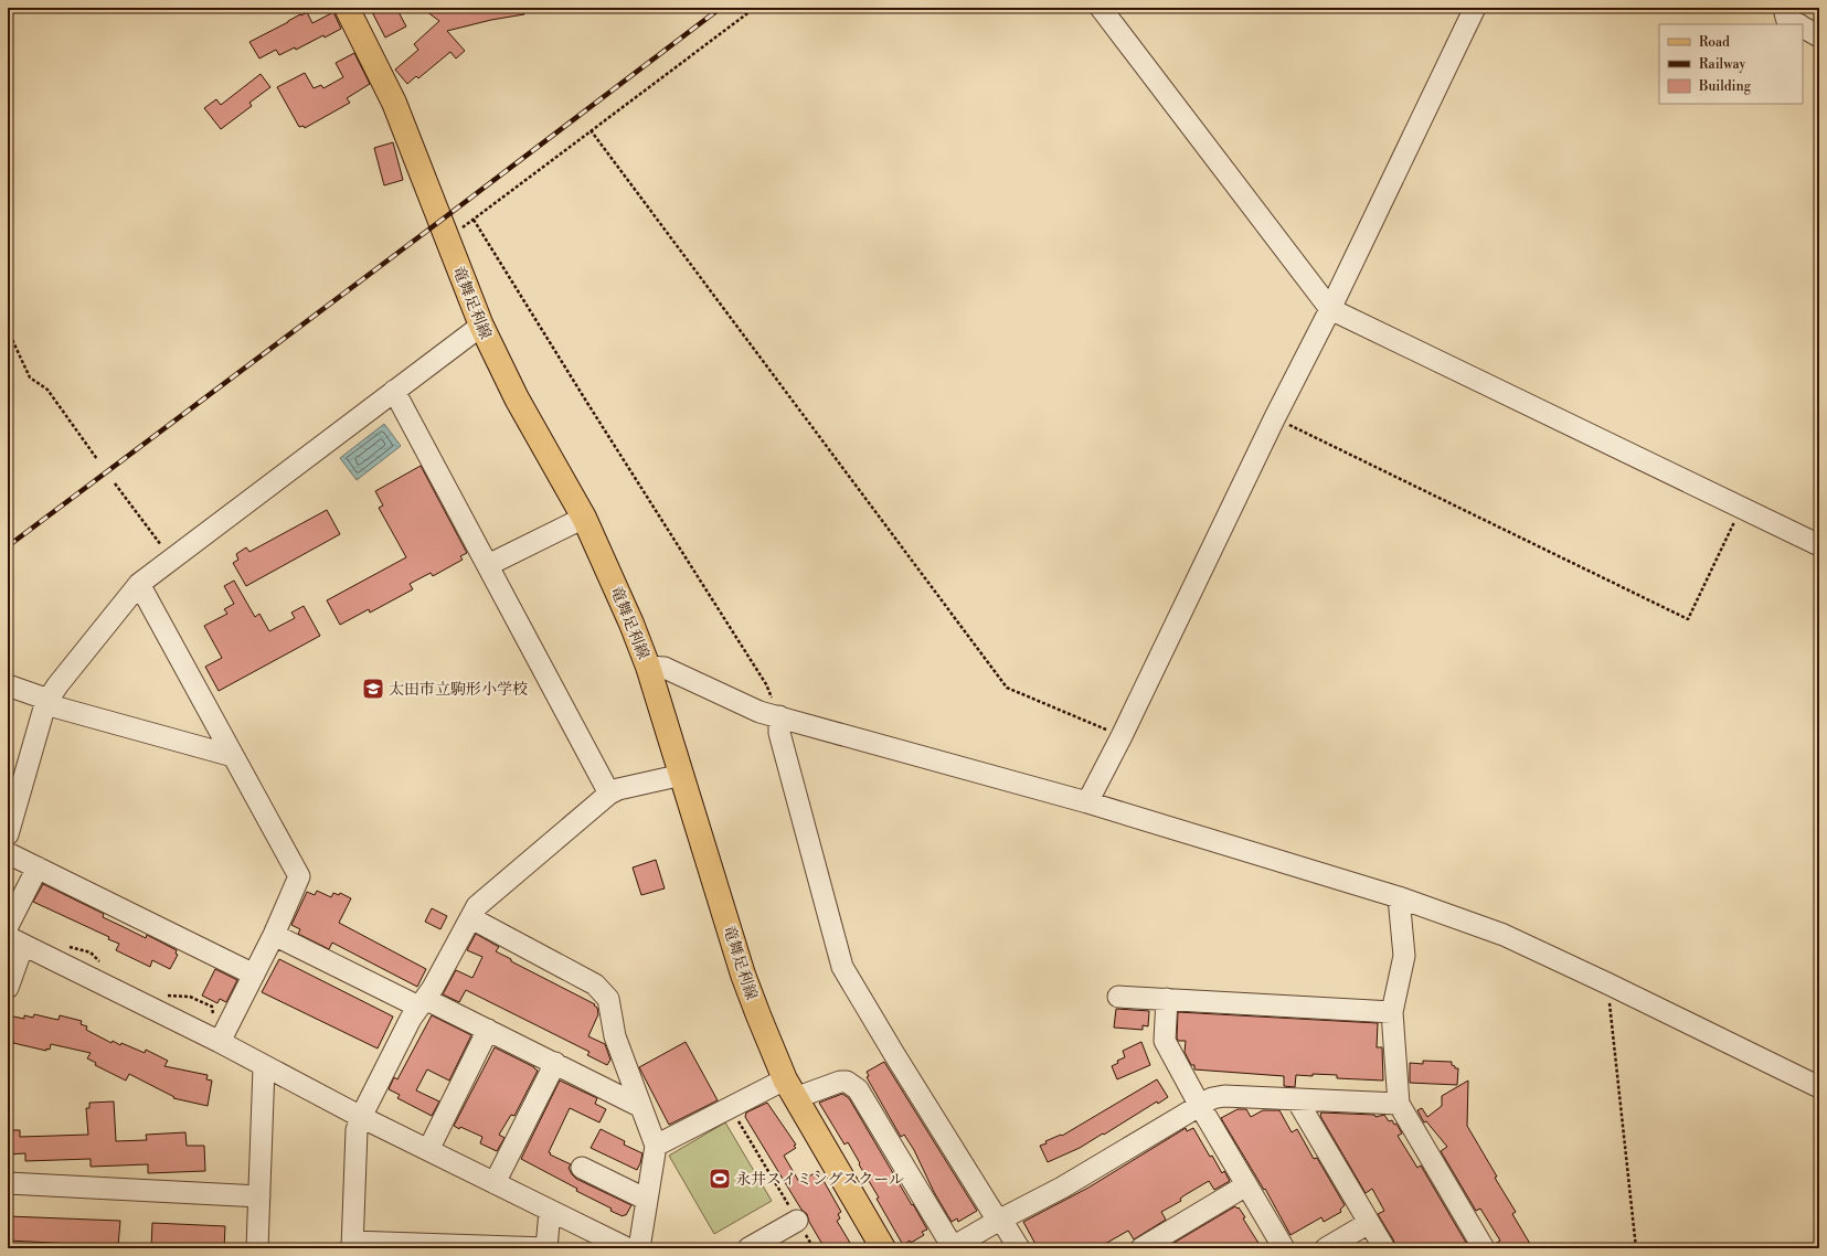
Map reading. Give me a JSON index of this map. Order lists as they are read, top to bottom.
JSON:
{
  "streets": {
    "main road": ["竜舞足利線"]
  },
  "places": {
    "school or university": ["太田市立駒形小学校"],
    "sports": ["永井スイミングスクール"]
  },
  "legend": ["Road", "Railway", "Building"]
}
